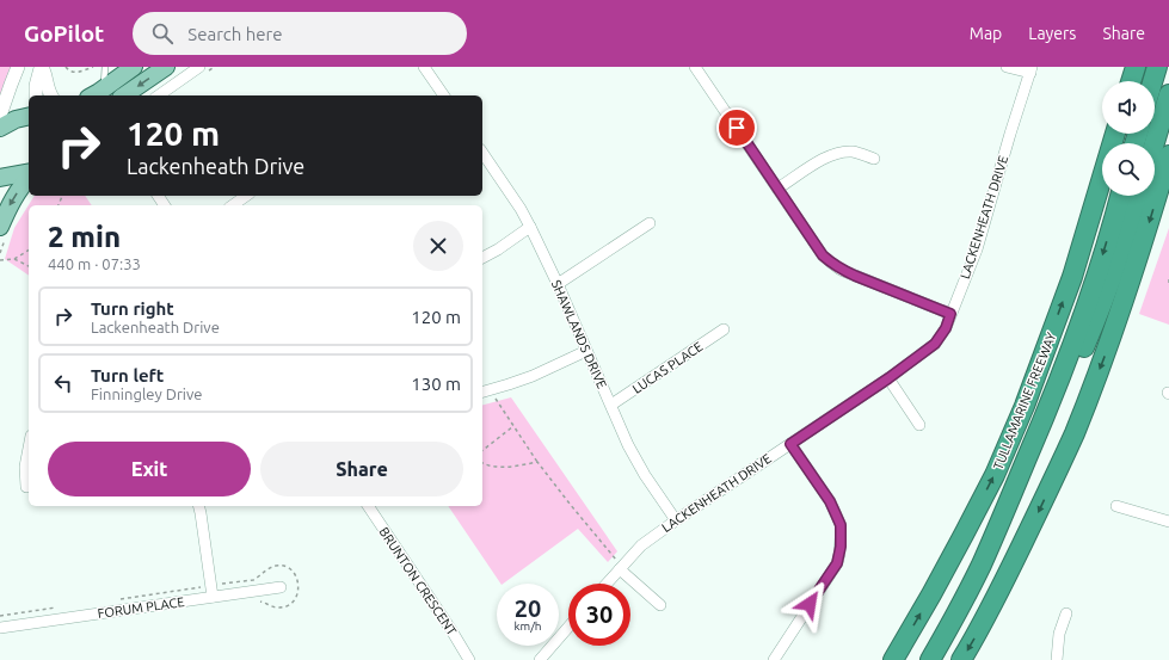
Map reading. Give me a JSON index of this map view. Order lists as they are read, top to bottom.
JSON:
{
  "streets": {
    "highway": ["TULLAMARINE FREEWAY"],
    "street": [
      "LACKENHEATH DRIVE",
      "SHAWLANDS DRIVE",
      "LUCAS PLACE",
      "BRUNTON CRESCENT",
      "FORUM PLACE"
    ]
  },
  "crossings": [
    ["LACKENHEATH DRIVE", "SHAWLANDS DRIVE"],
    ["SHAWLANDS DRIVE", "LUCAS PLACE"]
  ],
  "page": {
    "header": "GoPilot",
    "search": "Search here",
    "nav": ["Map", "Layers", "Share"],
    "turn": ["120 m", "Lackenheath Drive"],
    "heading": ["2 min", "440 m · 07:33"],
    "list": [
      {
        "name": "Turn right",
        "note": "Lackenheath Drive",
        "value": "120 m"
      },
      {
        "name": "Turn left",
        "note": "Finningley Drive",
        "value": "130 m"
      }
    ],
    "buttons": ["Exit", "Share"],
    "speed": "20 km/h",
    "limit": "30"
  }
}
